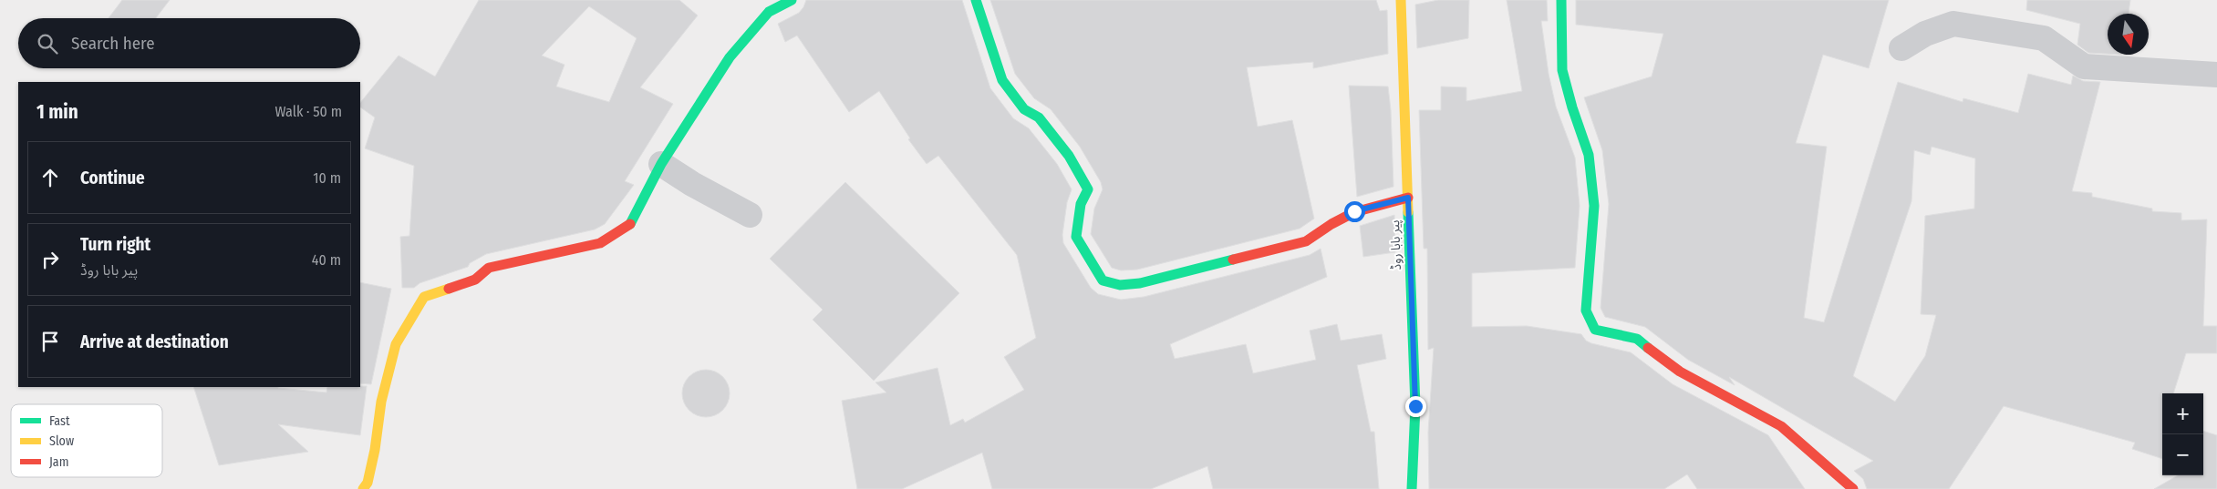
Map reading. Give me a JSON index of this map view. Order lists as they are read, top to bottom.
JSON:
{
  "streets": {
    "street": ["پیر بابا روڈ"]
  },
  "legend": ["Fast", "Slow", "Jam"],
  "north": "bottom",
  "page": {
    "search": "Search here",
    "heading": ["1 min", "Walk · 50 m"],
    "list": [
      ["Continue", "10 m"],
      ["Turn right", "پیر بابا روڈ", "40 m"],
      "Arrive at destination"
    ],
    "map_buttons": ["+", "−"]
  }
}
